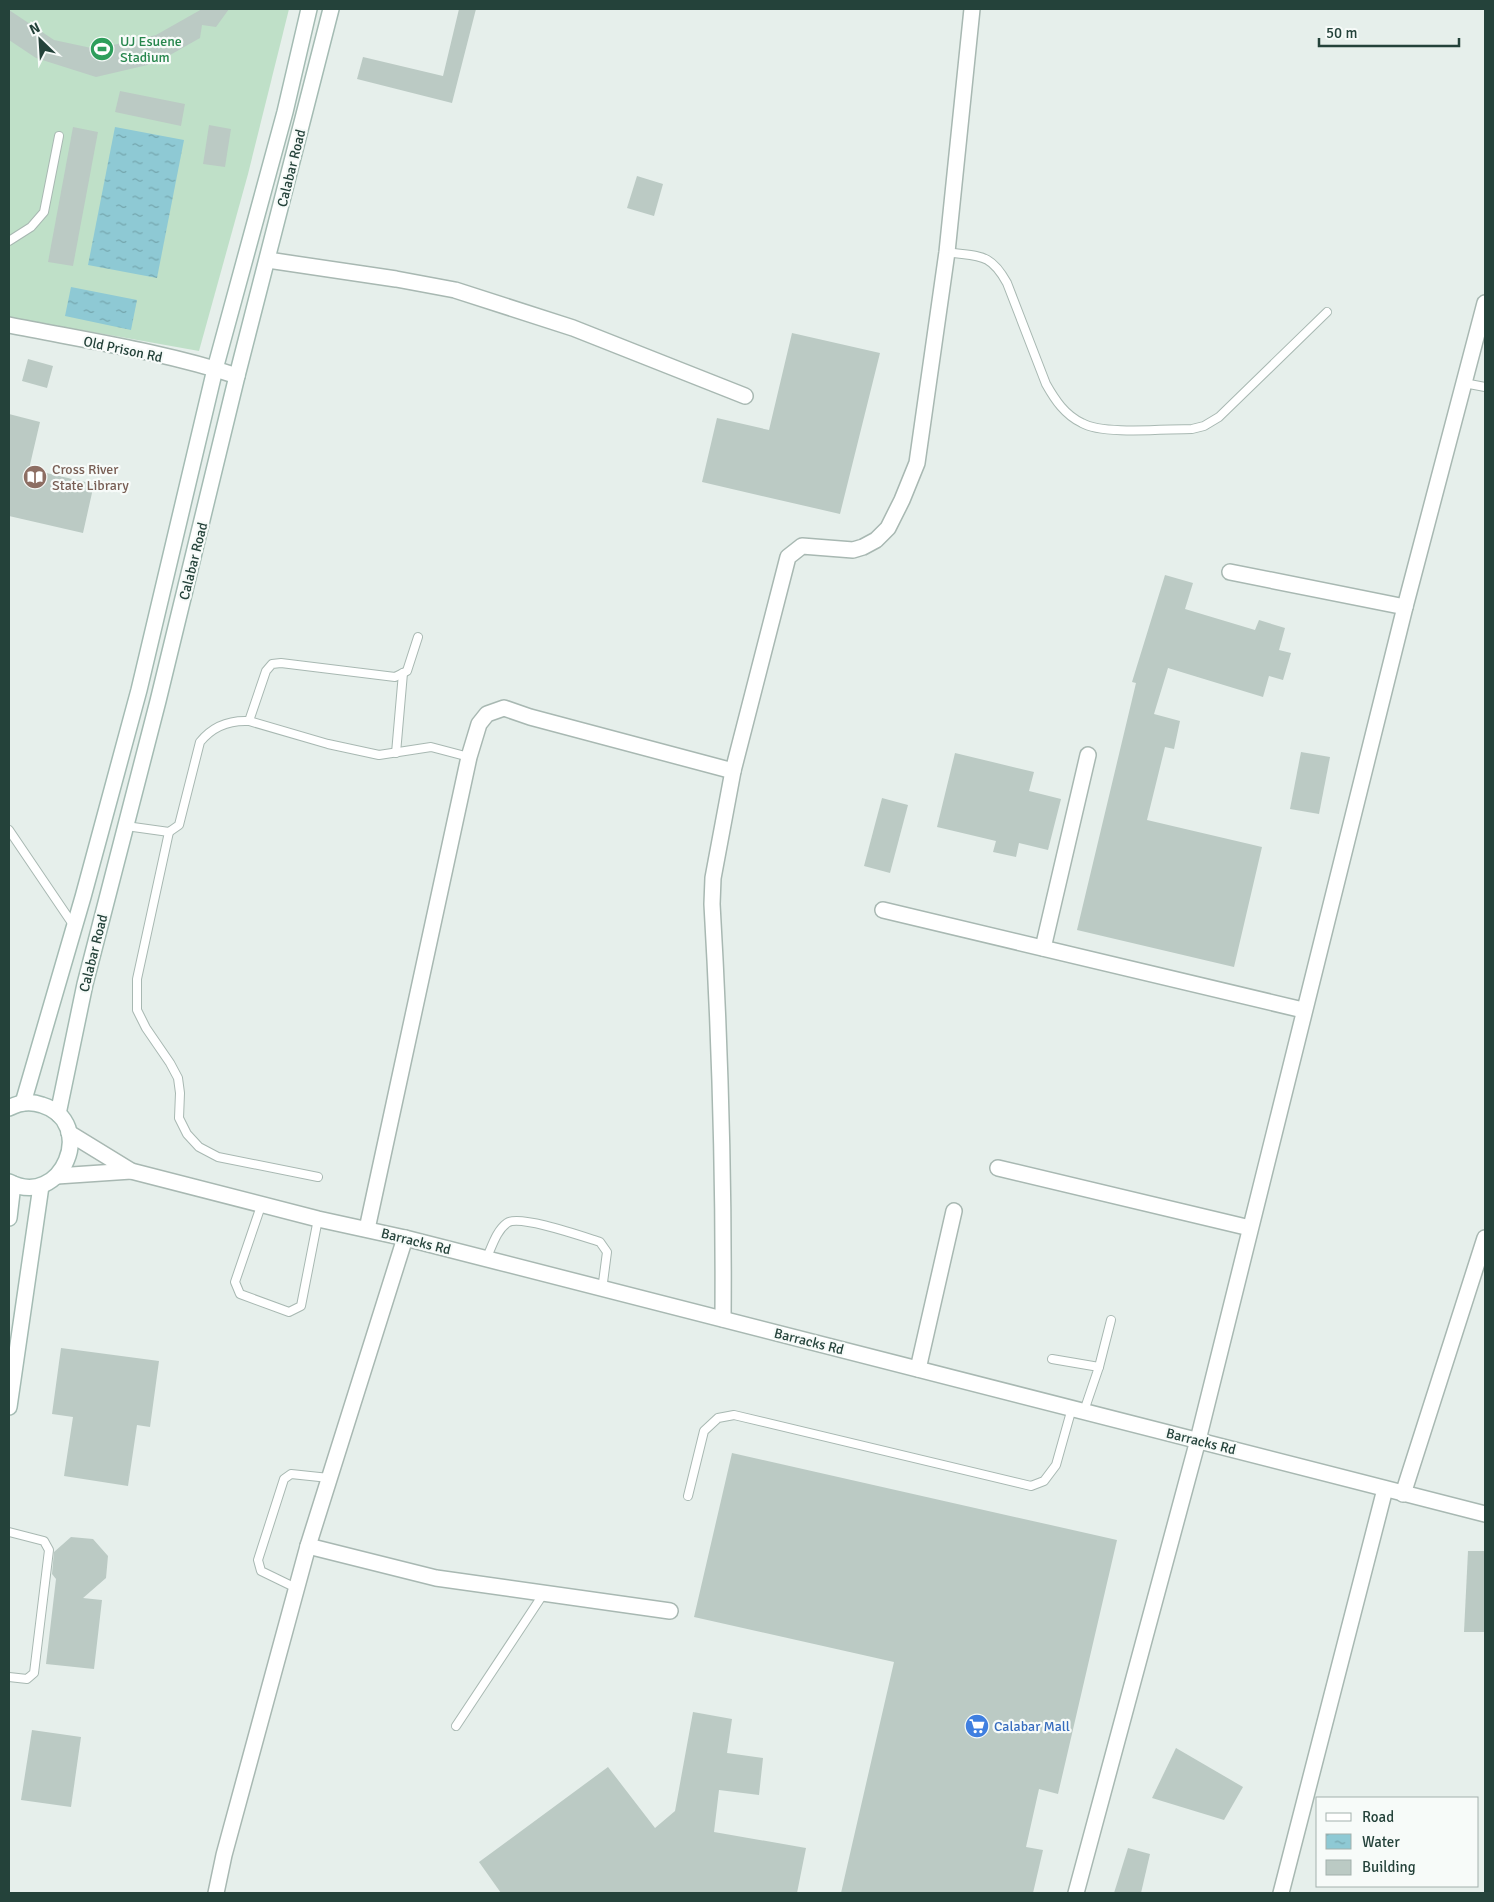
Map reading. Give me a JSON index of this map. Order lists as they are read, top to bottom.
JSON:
{
  "streets": {
    "street": ["Calabar Road", "Old Prison Rd", "Barracks Rd"]
  },
  "crossings": [
    ["Calabar Road", "Old Prison Rd"]
  ],
  "places": {
    "sports": ["UJ Esuene Stadium"],
    "library": ["Cross River State Library"],
    "supermarket": ["Calabar Mall"]
  },
  "legend": ["Road", "Water", "Building"],
  "scale_bar": "50 m",
  "north": "top left"
}
